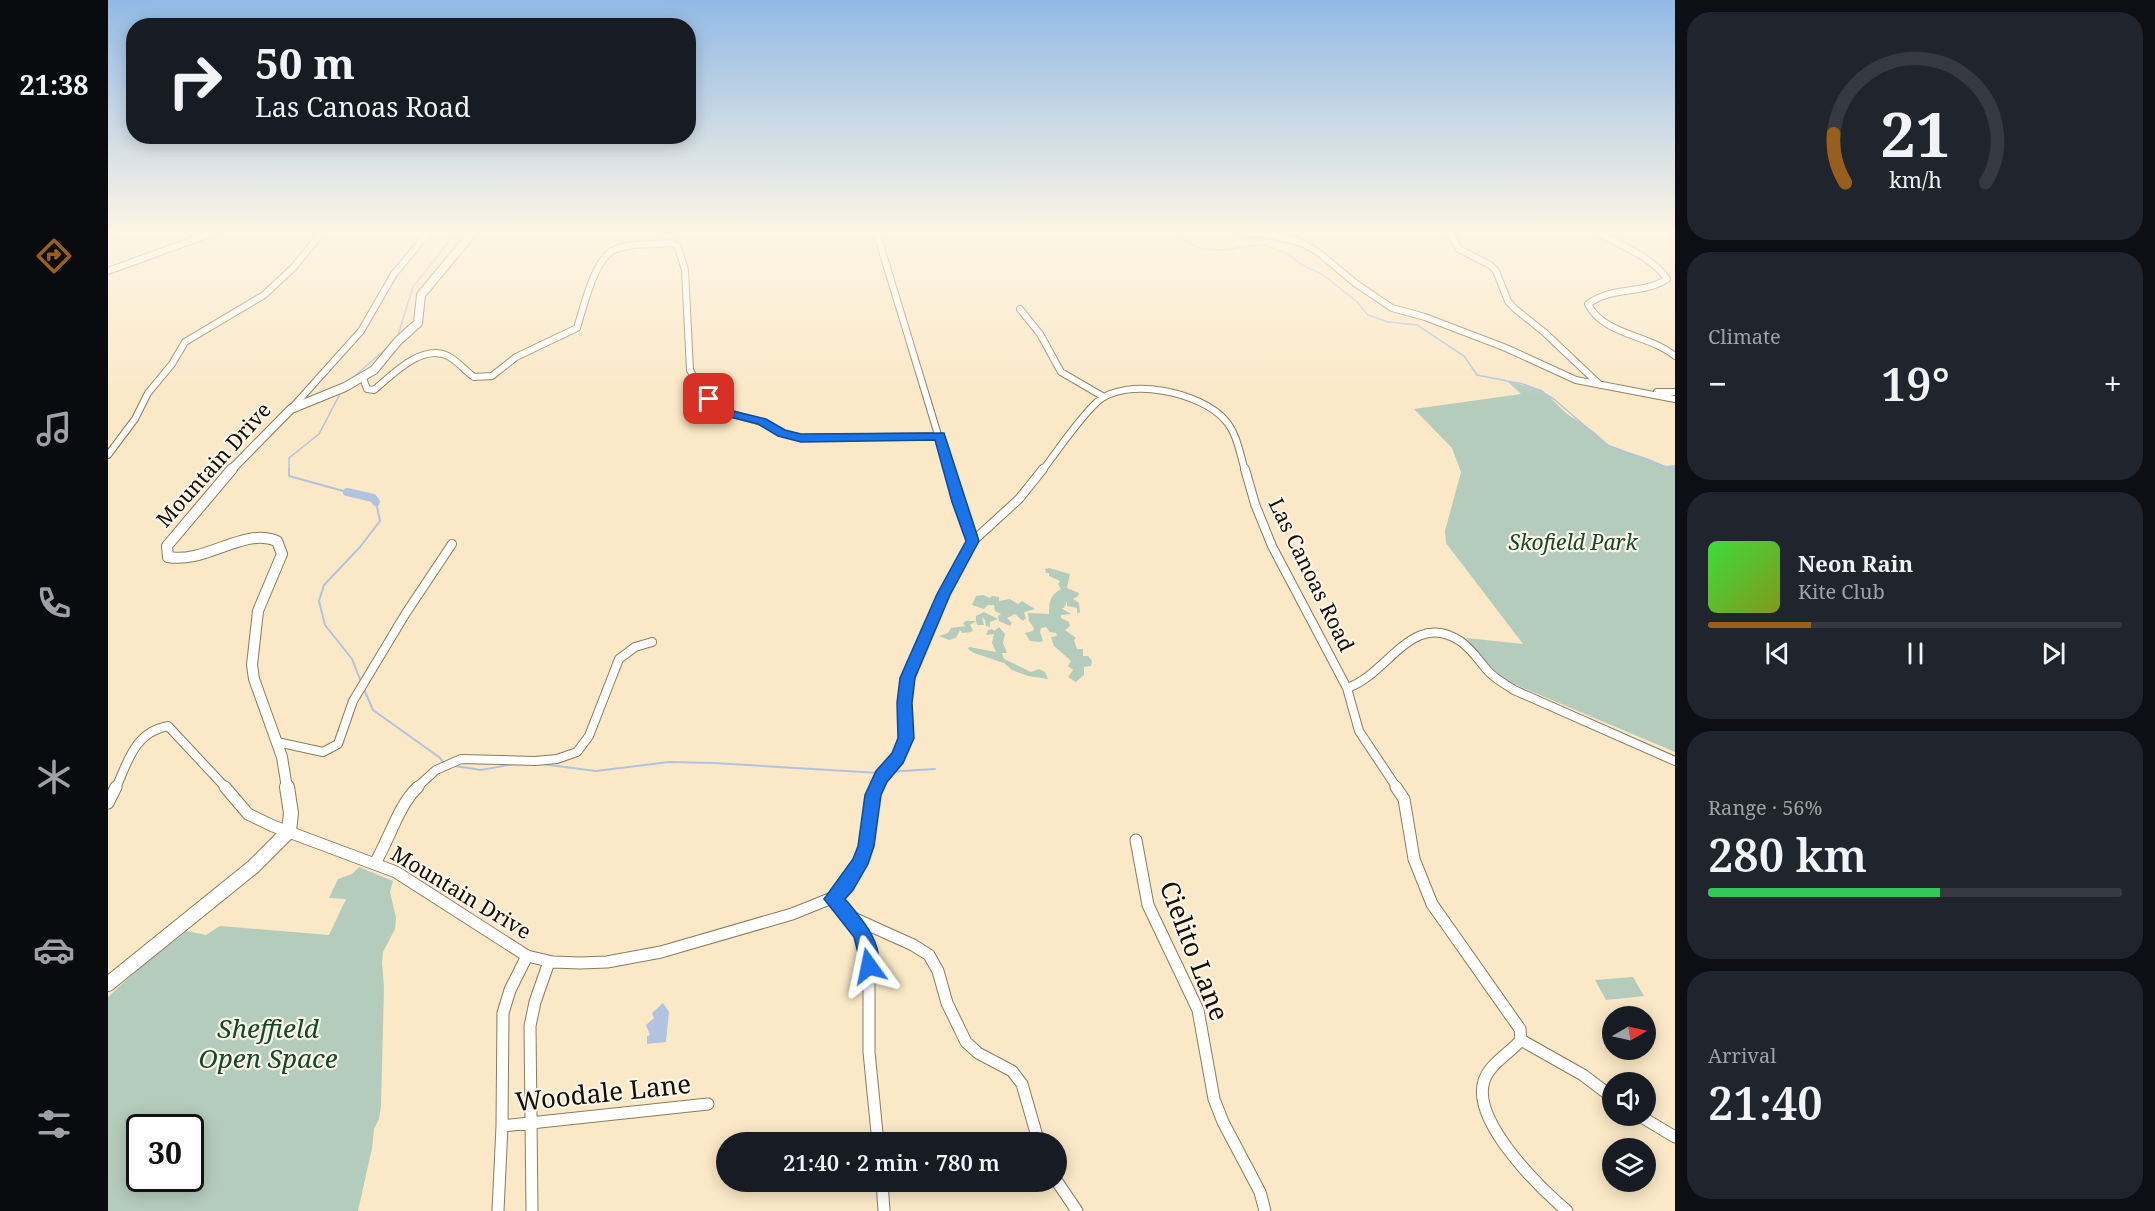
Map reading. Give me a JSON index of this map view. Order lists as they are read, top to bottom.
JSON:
{
  "streets": {
    "main road": ["Mountain Drive"],
    "street": ["Las Canoas Road", "Cielito Lane", "Woodale Lane"]
  },
  "parks": ["Skofield Park", "Sheffield Open Space"],
  "north": "right",
  "page": {
    "tabs": "21:38",
    "turn": ["50 m", "Las Canoas Road"],
    "tile": [
      "Climate",
      ["Range · 56%", "280 km"],
      ["Arrival", "21:40"]
    ],
    "heat": ["−", "19°", "+"],
    "song": ["Neon Rain", "Kite Club"],
    "limit": "30",
    "trip": "21:40 · 2 min · 780 m",
    "gauge": ["21", "km/h"]
  }
}
